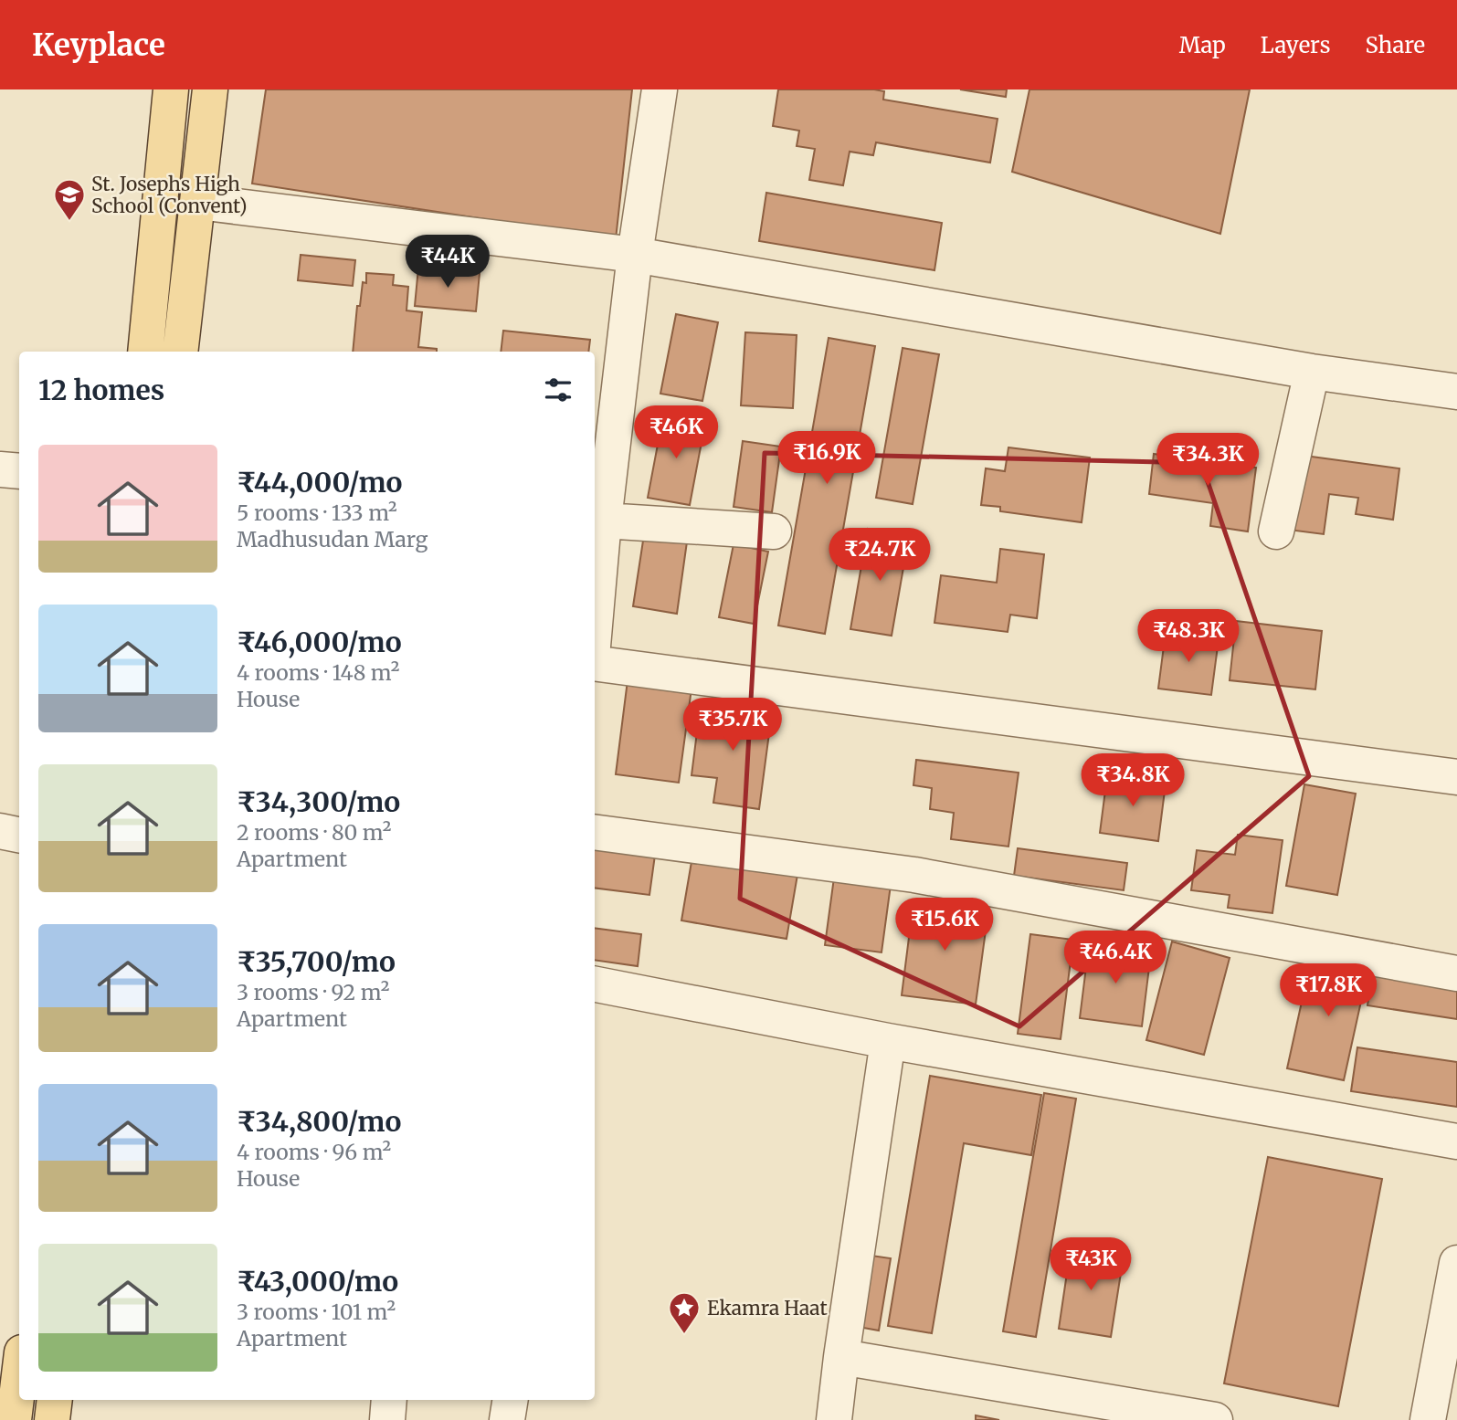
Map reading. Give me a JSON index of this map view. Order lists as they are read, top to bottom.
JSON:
{
  "places": {
    "school or university": ["St. Josephs High School (Convent)"],
    "place": ["Ekamra Haat"]
  },
  "page": {
    "header": "Keyplace",
    "nav": ["Map", "Layers", "Share"],
    "price": [
      "₹44K",
      "₹46K",
      "₹16.9K",
      "₹34.3K",
      "₹24.7K",
      "₹48.3K",
      "₹35.7K",
      "₹34.8K",
      "₹15.6K",
      "₹46.4K",
      "₹17.8K",
      "₹43K"
    ],
    "heading": "12 homes",
    "list": [
      {
        "name": "₹44,000/mo",
        "note": "5 rooms · 133 m² · Madhusudan Marg"
      },
      {
        "name": "₹46,000/mo",
        "note": "4 rooms · 148 m² · House"
      },
      {
        "name": "₹34,300/mo",
        "note": "2 rooms · 80 m² · Apartment"
      },
      {
        "name": "₹35,700/mo",
        "note": "3 rooms · 92 m² · Apartment"
      },
      {
        "name": "₹34,800/mo",
        "note": "4 rooms · 96 m² · House"
      },
      {
        "name": "₹43,000/mo",
        "note": "3 rooms · 101 m² · Apartment"
      }
    ]
  }
}
